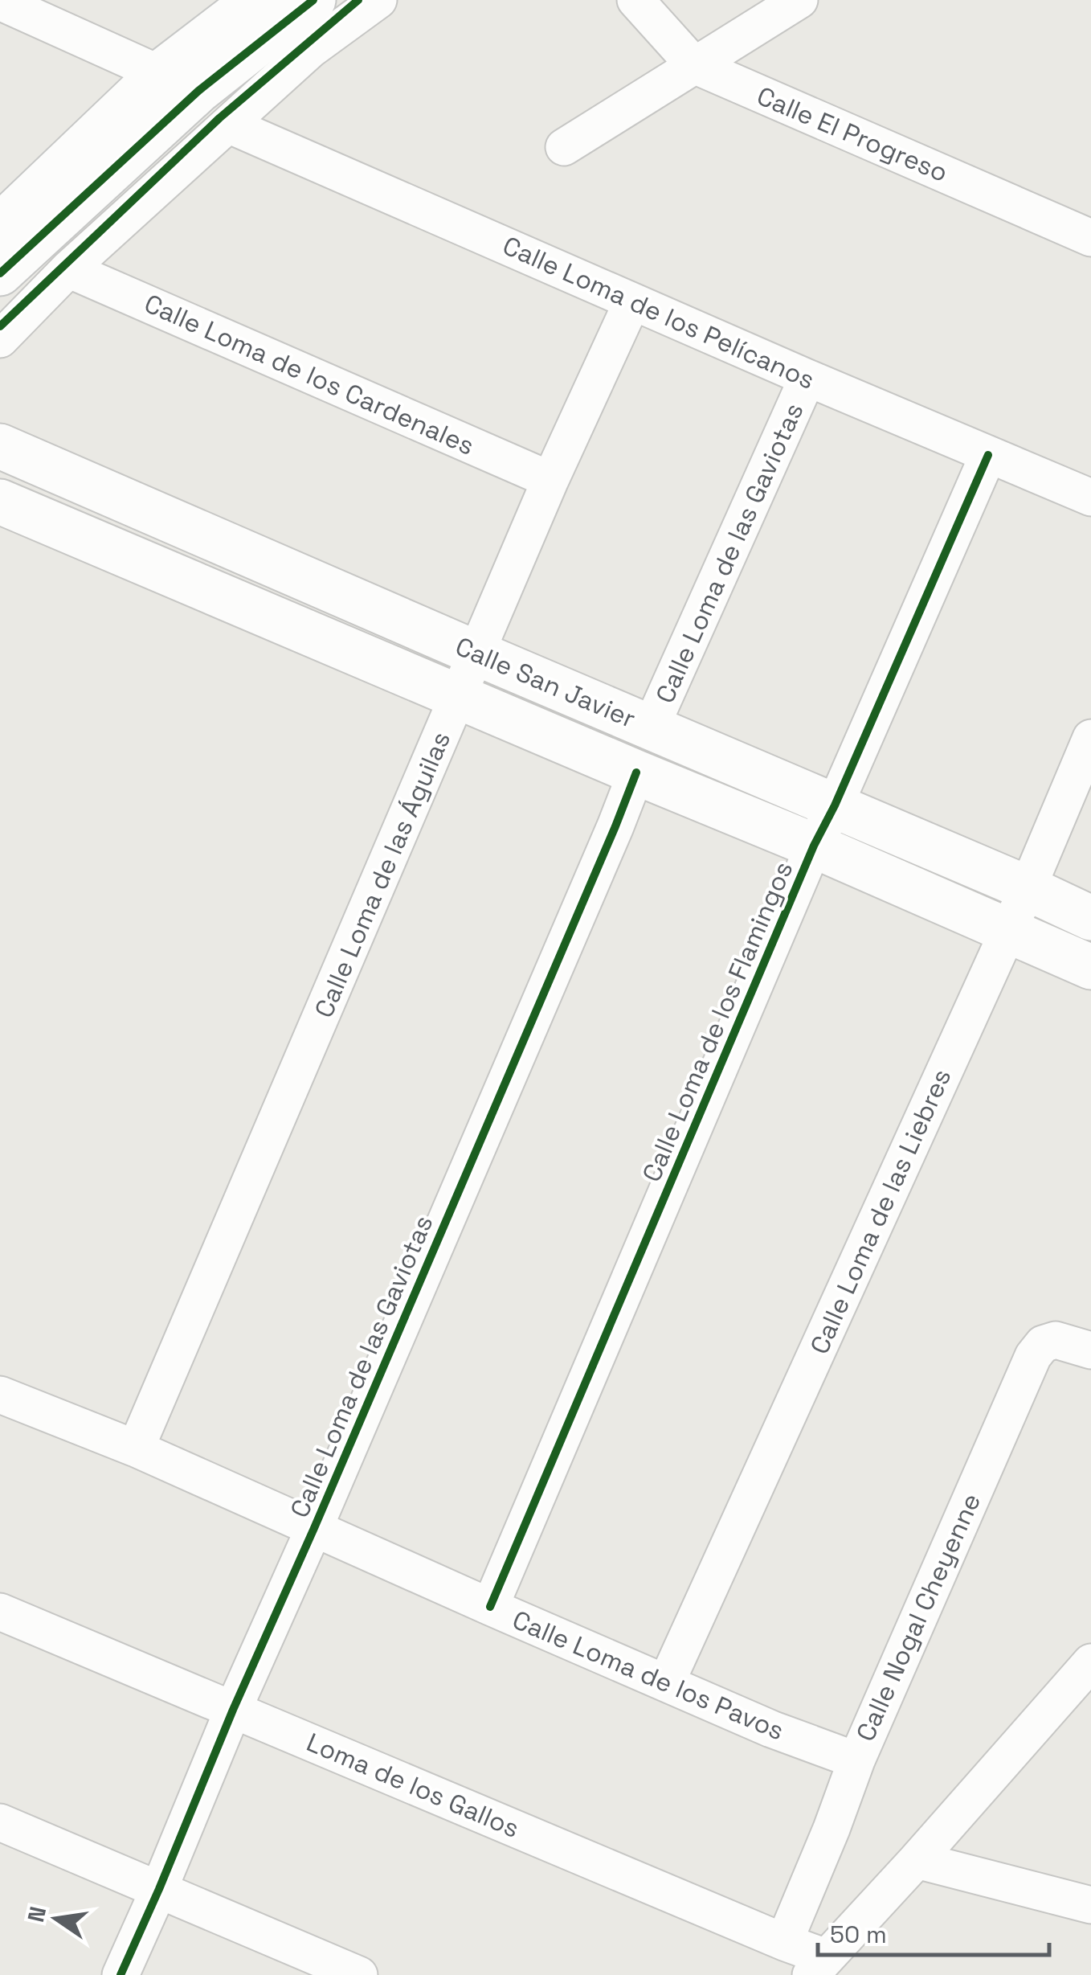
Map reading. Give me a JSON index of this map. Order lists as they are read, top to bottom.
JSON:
{
  "streets": {
    "street": [
      "Calle El Progreso",
      "Calle Loma de los Pelícanos",
      "Calle Loma de los Cardenales",
      "Calle Loma de las Gaviotas",
      "Calle San Javier",
      "Calle Loma de las Águilas",
      "Calle Loma de los Flamingos",
      "Calle Loma de las Liebres",
      "Calle Nogal Cheyenne",
      "Calle Loma de los Pavos",
      "Loma de los Gallos"
    ]
  },
  "crossings": [
    ["Calle Loma de los Pelícanos", "Calle Loma de las Gaviotas"],
    ["Calle Loma de los Pelícanos", "Calle Loma de las Águilas"],
    ["Calle Loma de los Pelícanos", "Calle Loma de los Flamingos"],
    ["Calle Loma de los Cardenales", "Calle Loma de las Águilas"],
    ["Calle Loma de las Gaviotas", "Calle San Javier"],
    ["Calle Loma de las Gaviotas", "Calle Loma de los Pavos"],
    ["Calle Loma de las Gaviotas", "Loma de los Gallos"],
    ["Calle San Javier", "Calle Loma de las Águilas"],
    ["Calle San Javier", "Calle Loma de los Flamingos"],
    ["Calle San Javier", "Calle Loma de las Liebres"],
    ["Calle Loma de las Águilas", "Calle Loma de los Pavos"],
    ["Calle Loma de los Flamingos", "Calle Loma de los Pavos"],
    ["Calle Loma de las Liebres", "Calle Loma de los Pavos"],
    ["Calle Nogal Cheyenne", "Calle Loma de los Pavos"],
    ["Calle Nogal Cheyenne", "Loma de los Gallos"]
  ],
  "scale_bar": "50 m",
  "north": "left"
}
